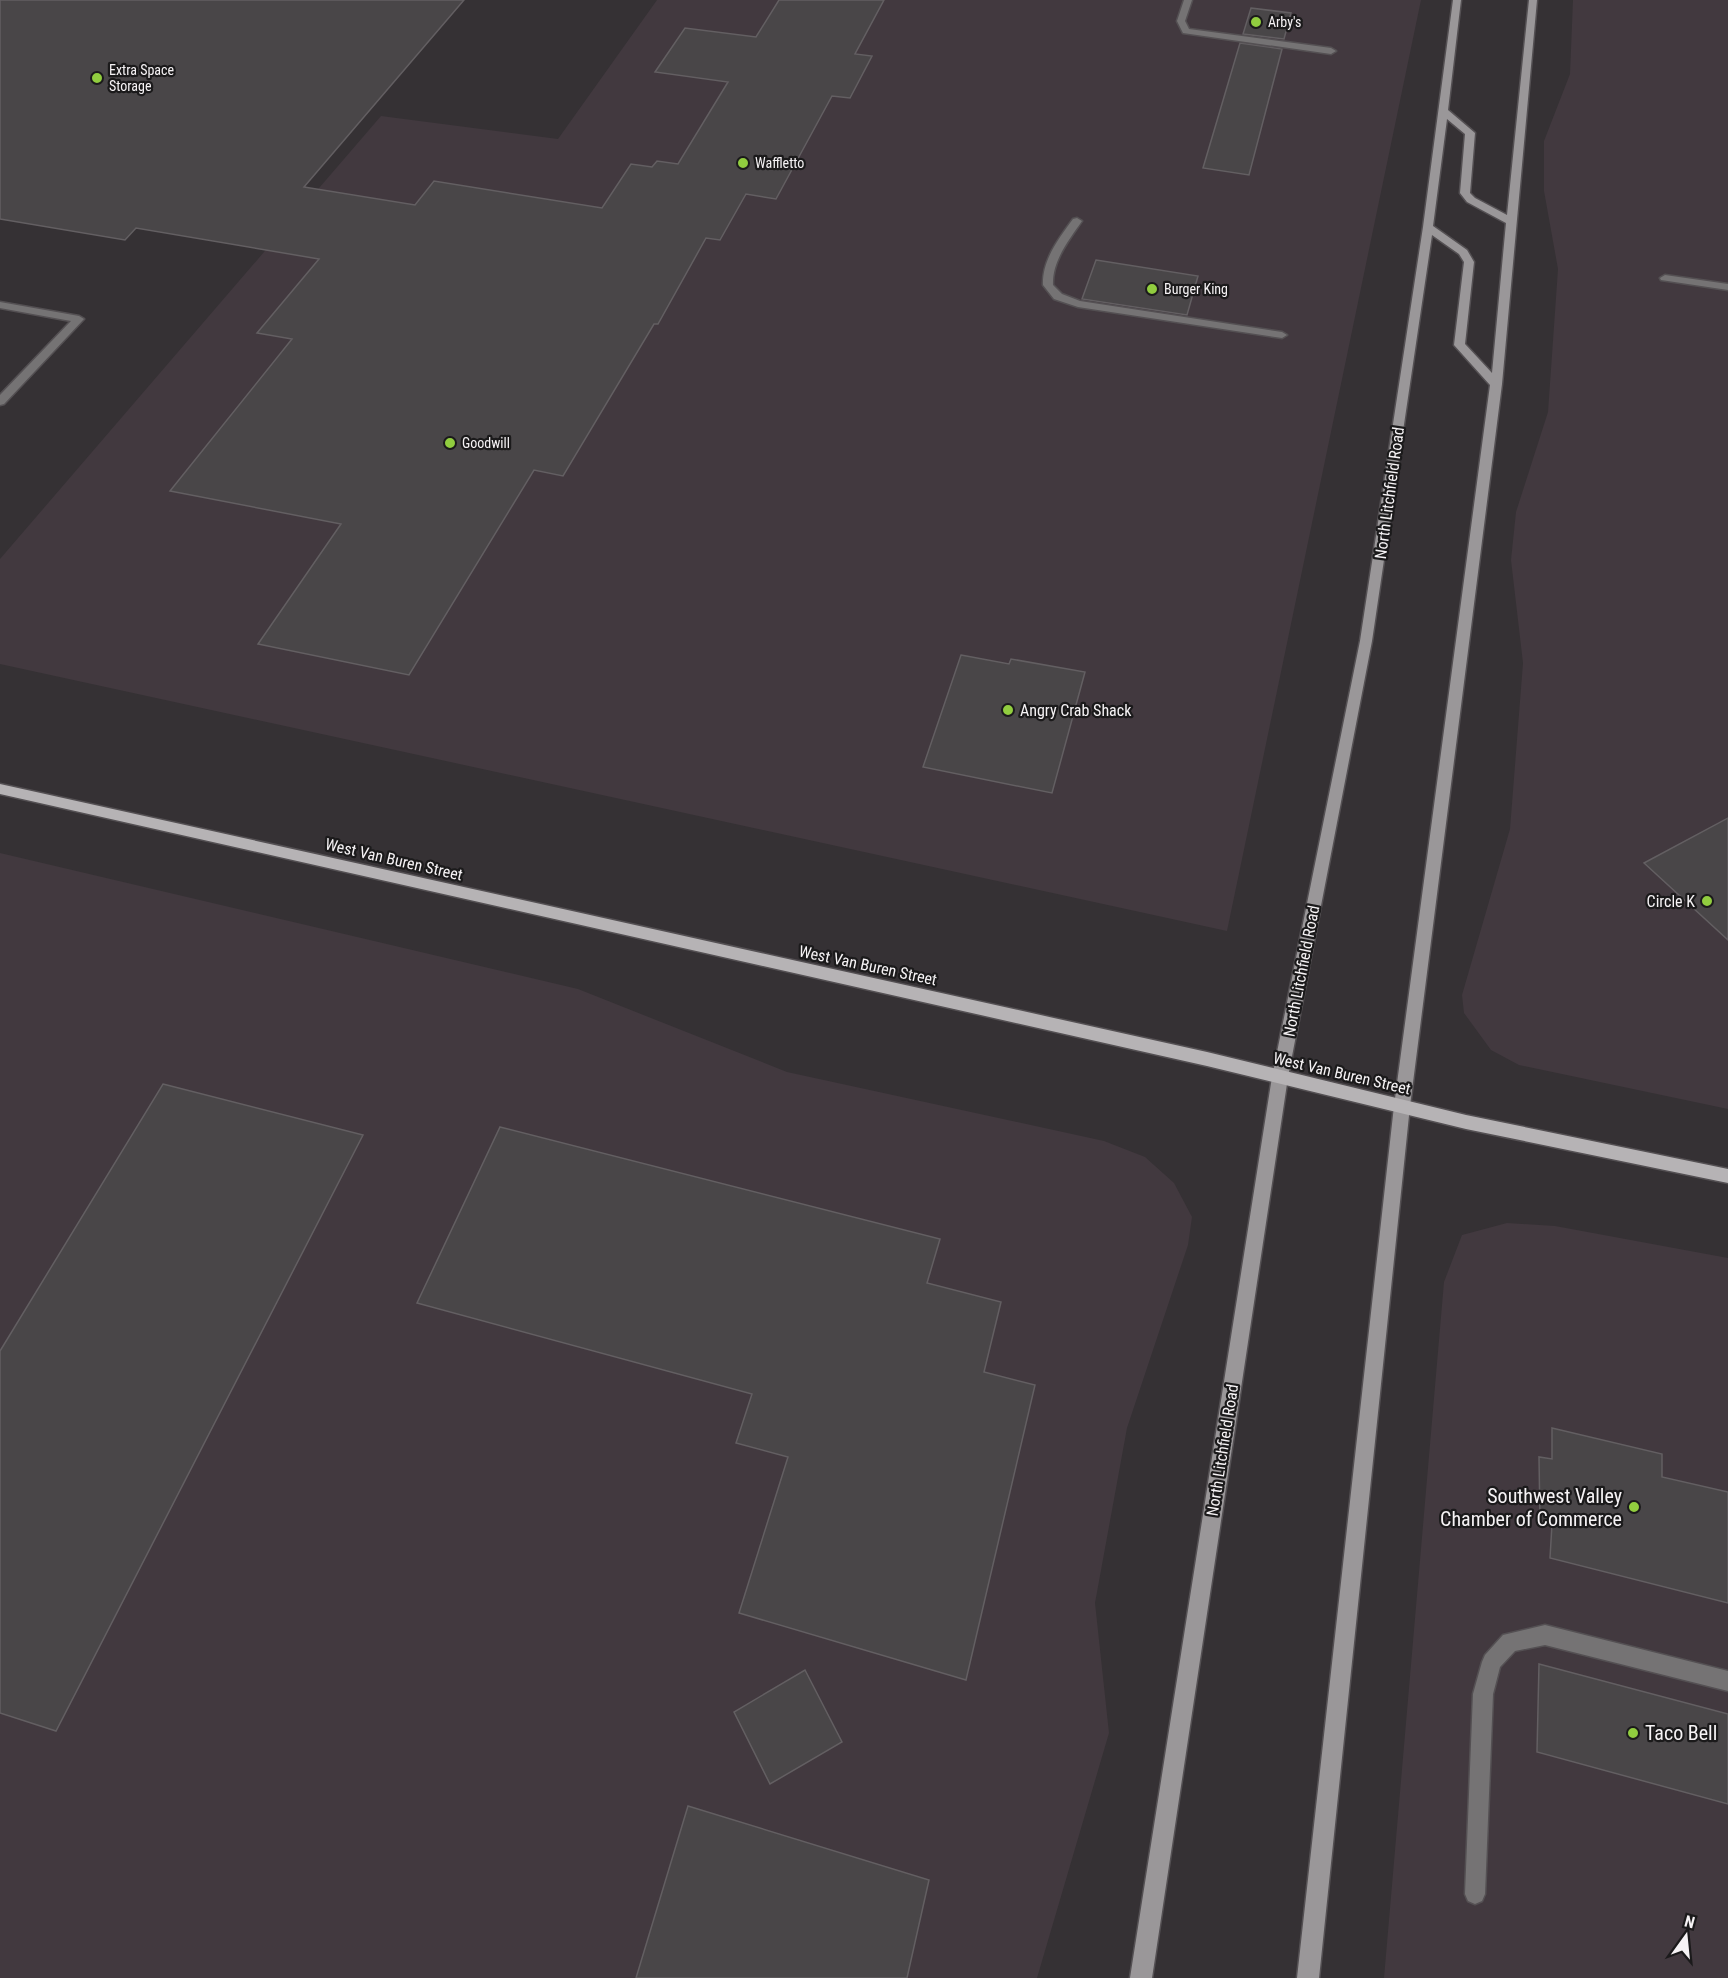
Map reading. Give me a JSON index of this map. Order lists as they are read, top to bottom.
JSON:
{
  "streets": {
    "main road": ["North Litchfield Road", "West Van Buren Street"]
  },
  "crossings": [
    ["North Litchfield Road", "West Van Buren Street"]
  ],
  "places": [
    "Arby's",
    "Extra Space Storage",
    "Waffletto",
    "Burger King",
    "Goodwill",
    "Angry Crab Shack",
    "Circle K",
    "Southwest Valley Chamber of Commerce",
    "Taco Bell"
  ],
  "north": "top"
}
